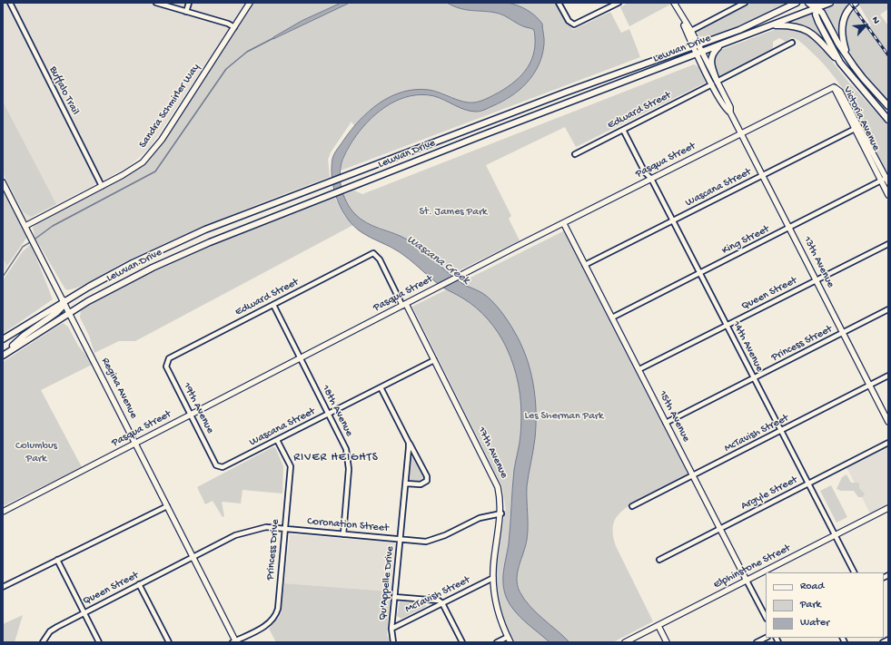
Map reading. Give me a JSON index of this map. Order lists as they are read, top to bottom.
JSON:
{
  "streets": {
    "main road": ["Lewvan Drive"],
    "street": [
      "Buffalo Trail",
      "Sandra Schmirler Way",
      "Edward Street",
      "Victoria Avenue",
      "Pasqua Street",
      "Wascana Street",
      "King Street",
      "13th Avenue",
      "Queen Street",
      "Princess Street",
      "14th Avenue",
      "Regina Avenue",
      "19th Avenue",
      "18th Avenue",
      "15th Avenue",
      "McTavish Street",
      "17th Avenue",
      "Argyle Street",
      "Coronation Street",
      "Princess Drive",
      "Elphinstone Street",
      "Qu'Appelle Drive"
    ]
  },
  "crossings": [
    ["Lewvan Drive", "13th Avenue"],
    ["Lewvan Drive", "Regina Avenue"],
    ["Buffalo Trail", "Sandra Schmirler Way"],
    ["Sandra Schmirler Way", "Regina Avenue"],
    ["Edward Street", "13th Avenue"],
    ["Edward Street", "14th Avenue"],
    ["Edward Street", "19th Avenue"],
    ["Edward Street", "18th Avenue"],
    ["Edward Street", "17th Avenue"],
    ["Victoria Avenue", "Pasqua Street"],
    ["Victoria Avenue", "Wascana Street"],
    ["Victoria Avenue", "King Street"],
    ["Pasqua Street", "13th Avenue"],
    ["Pasqua Street", "14th Avenue"],
    ["Pasqua Street", "Regina Avenue"],
    ["Pasqua Street", "19th Avenue"],
    ["Pasqua Street", "18th Avenue"],
    ["Pasqua Street", "15th Avenue"],
    ["Pasqua Street", "17th Avenue"],
    ["Wascana Street", "13th Avenue"],
    ["Wascana Street", "14th Avenue"],
    ["Wascana Street", "19th Avenue"],
    ["Wascana Street", "18th Avenue"],
    ["Wascana Street", "15th Avenue"],
    ["Wascana Street", "17th Avenue"],
    ["Wascana Street", "Princess Drive"],
    ["King Street", "13th Avenue"],
    ["King Street", "14th Avenue"],
    ["King Street", "15th Avenue"],
    ["13th Avenue", "Queen Street"],
    ["13th Avenue", "Princess Street"],
    ["13th Avenue", "McTavish Street"],
    ["Queen Street", "14th Avenue"],
    ["Queen Street", "Regina Avenue"],
    ["Queen Street", "15th Avenue"],
    ["Queen Street", "Coronation Street"],
    ["Princess Street", "14th Avenue"],
    ["Princess Street", "15th Avenue"],
    ["14th Avenue", "McTavish Street"],
    ["14th Avenue", "Argyle Street"],
    ["14th Avenue", "Elphinstone Street"],
    ["Regina Avenue", "Coronation Street"],
    ["Regina Avenue", "Princess Drive"],
    ["18th Avenue", "Coronation Street"],
    ["15th Avenue", "McTavish Street"],
    ["15th Avenue", "Argyle Street"],
    ["15th Avenue", "Elphinstone Street"],
    ["McTavish Street", "17th Avenue"],
    ["McTavish Street", "Qu'Appelle Drive"],
    ["17th Avenue", "Coronation Street"],
    ["Coronation Street", "Princess Drive"],
    ["Coronation Street", "Qu'Appelle Drive"]
  ],
  "districts": ["RIVER HEIGHTS"],
  "water": ["Wascana Creek"],
  "parks": ["St. James Park", "Les Sherman Park", "Columbus Park"],
  "legend": ["Road", "Park", "Water"],
  "north": "top right"
}
